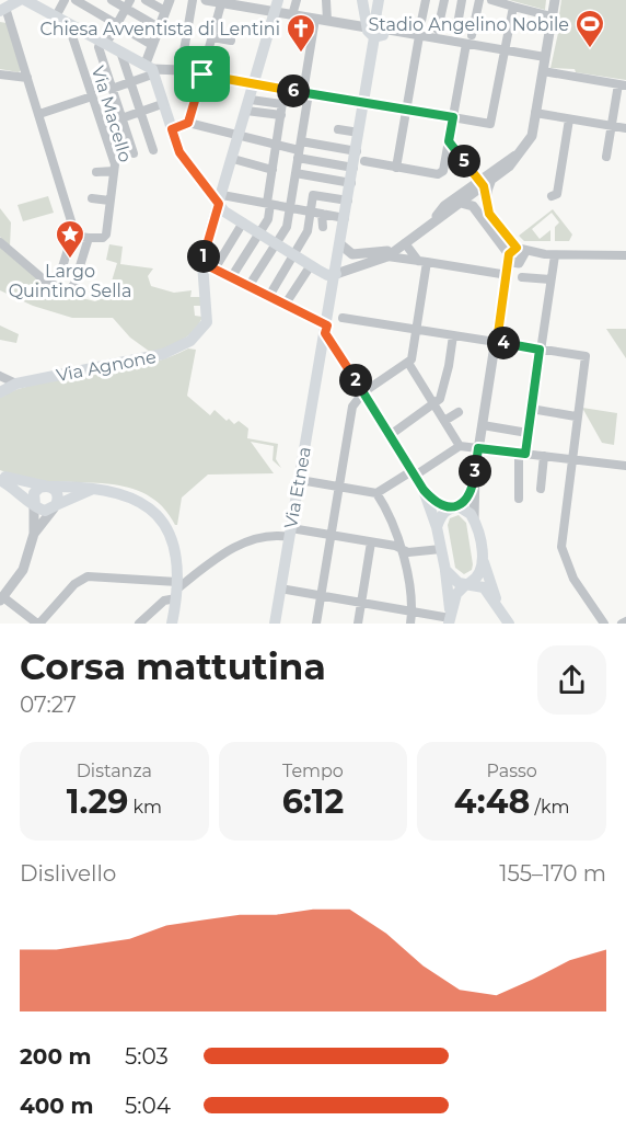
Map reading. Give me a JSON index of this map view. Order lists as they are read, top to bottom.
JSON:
{
  "streets": {
    "main road": ["Via Agnone", "Via Etnea"],
    "street": ["Via Macello"]
  },
  "places": {
    "sports": ["Stadio Angelino Nobile"],
    "church": ["Chiesa Avventista di Lentini"],
    "place": ["Largo Quintino Sella"]
  },
  "page": {
    "pins": [
      "6",
      "5",
      "1",
      "4",
      "2",
      "3"
    ],
    "heading": ["Corsa mattutina", "07:27"],
    "stats": [
      ["Distanza", "1.29 km"],
      ["Tempo", "6:12"],
      ["Passo", "4:48 /km"]
    ],
    "chart": ["Dislivello", "155–170 m"],
    "list": [
      {
        "name": "200 m",
        "note": "5:03"
      },
      {
        "name": "400 m",
        "note": "5:04"
      }
    ]
  }
}
